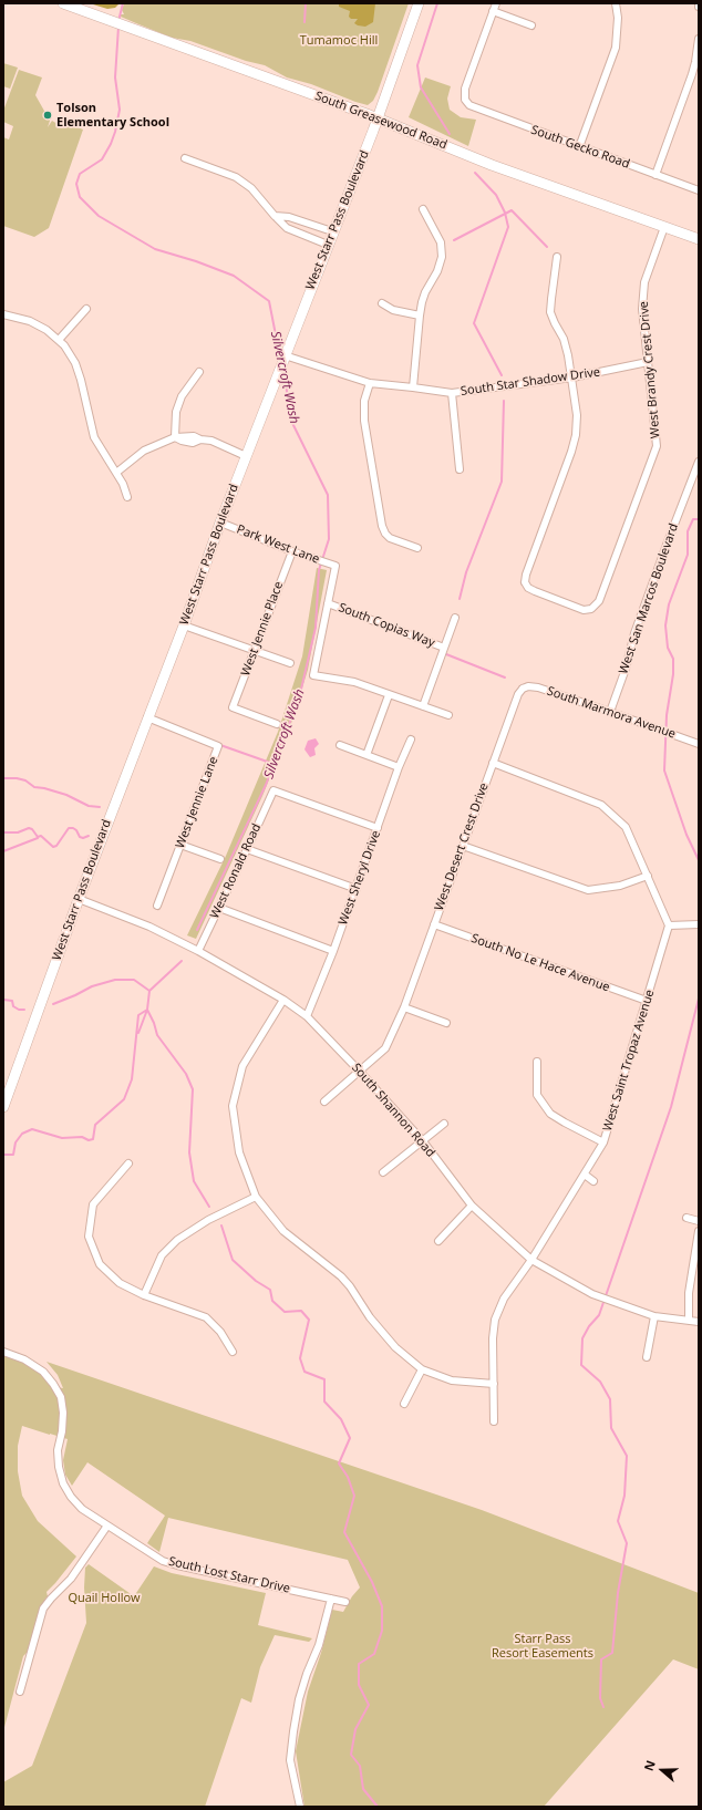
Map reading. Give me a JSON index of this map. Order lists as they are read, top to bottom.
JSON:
{
  "streets": {
    "street": [
      "South Greasewood Road",
      "South Gecko Road",
      "West Starr Pass Boulevard",
      "West Brandy Crest Drive",
      "South Star Shadow Drive",
      "Park West Lane",
      "West San Marcos Boulevard",
      "South Copias Way",
      "West Jennie Place",
      "South Marmora Avenue",
      "West Jennie Lane",
      "West Desert Crest Drive",
      "West Ronald Road",
      "West Sheryl Drive",
      "South No Le Hace Avenue",
      "West Saint Tropaz Avenue",
      "South Shannon Road",
      "South Lost Starr Drive"
    ]
  },
  "crossings": [
    ["South Greasewood Road", "West Starr Pass Boulevard"],
    ["South Greasewood Road", "West Brandy Crest Drive"],
    ["West Starr Pass Boulevard", "South Star Shadow Drive"],
    ["West Starr Pass Boulevard", "Park West Lane"],
    ["West Starr Pass Boulevard", "West Jennie Lane"],
    ["West Starr Pass Boulevard", "South Shannon Road"],
    ["West Brandy Crest Drive", "South Star Shadow Drive"],
    ["Park West Lane", "South Copias Way"],
    ["Park West Lane", "West Jennie Place"],
    ["West San Marcos Boulevard", "South Marmora Avenue"],
    ["South Marmora Avenue", "West Desert Crest Drive"],
    ["West Desert Crest Drive", "South No Le Hace Avenue"],
    ["West Desert Crest Drive", "South Shannon Road"],
    ["West Ronald Road", "West Sheryl Drive"],
    ["West Ronald Road", "South Shannon Road"],
    ["West Sheryl Drive", "South Shannon Road"],
    ["South No Le Hace Avenue", "West Saint Tropaz Avenue"],
    ["West Saint Tropaz Avenue", "South Shannon Road"]
  ],
  "water": ["Silvercroft Wash"],
  "parks": ["Tumamoc Hill", "Quail Hollow", "Starr Pass Resort Easements"],
  "places": ["Tolson Elementary School"],
  "north": "left"
}
